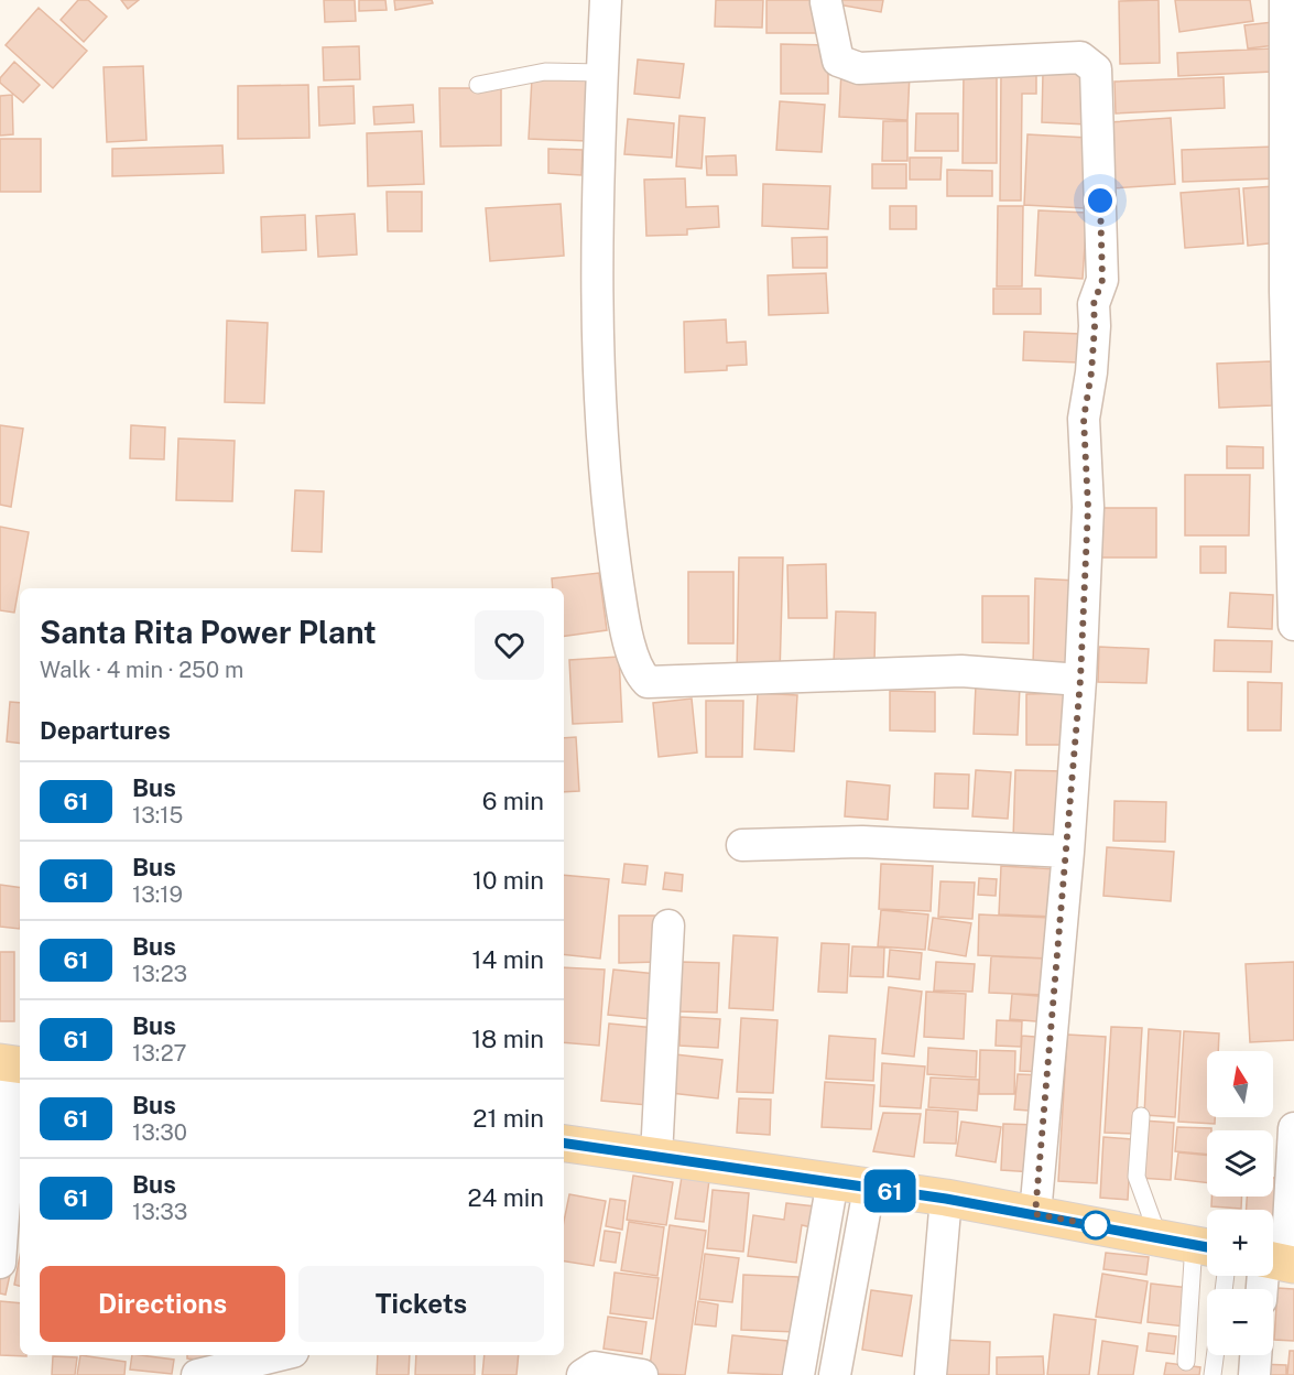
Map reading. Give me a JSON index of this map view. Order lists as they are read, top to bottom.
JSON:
{
  "lines": ["bus line 61"],
  "north": "top",
  "page": {
    "on_map": "61",
    "heading": [
      ["Santa Rita Power Plant", "Walk · 4 min · 250 m"],
      "Departures"
    ],
    "list": [
      {
        "mark": "61",
        "name": "Bus",
        "note": "13:15",
        "value": "6 min"
      },
      {
        "mark": "61",
        "name": "Bus",
        "note": "13:19",
        "value": "10 min"
      },
      {
        "mark": "61",
        "name": "Bus",
        "note": "13:23",
        "value": "14 min"
      },
      {
        "mark": "61",
        "name": "Bus",
        "note": "13:27",
        "value": "18 min"
      },
      {
        "mark": "61",
        "name": "Bus",
        "note": "13:30",
        "value": "21 min"
      },
      {
        "mark": "61",
        "name": "Bus",
        "note": "13:33",
        "value": "24 min"
      }
    ],
    "map_buttons": ["+", "−"],
    "buttons": ["Directions", "Tickets"]
  }
}
